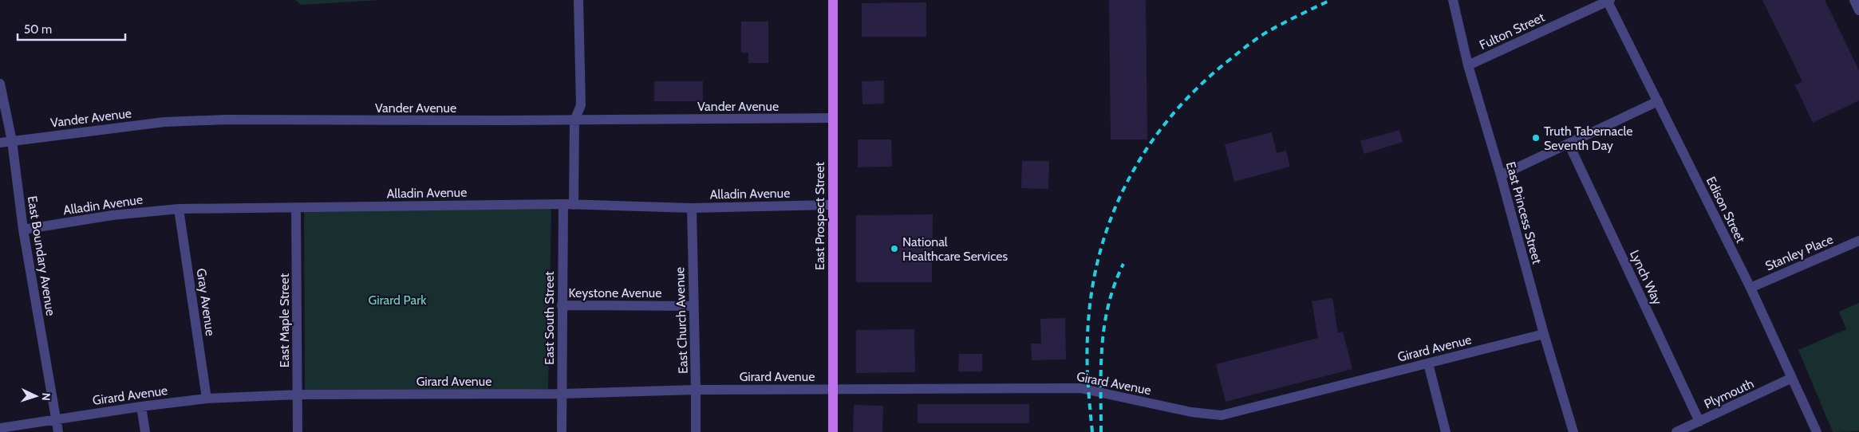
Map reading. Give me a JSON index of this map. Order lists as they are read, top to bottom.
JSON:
{
  "streets": {
    "main road": ["East Prospect Street"],
    "street": [
      "Fulton Street",
      "Vander Avenue",
      "Alladin Avenue",
      "Edison Street",
      "East Princess Street",
      "Stanley Place",
      "East Boundary Avenue",
      "Lynch Way",
      "Keystone Avenue",
      "Gray Avenue",
      "East South Street",
      "East Maple Street",
      "East Church Avenue",
      "Girard Avenue",
      "Plymouth"
    ]
  },
  "crossings": [
    ["Fulton Street", "Edison Street"],
    ["Fulton Street", "East Princess Street"],
    ["Vander Avenue", "East Prospect Street"],
    ["Vander Avenue", "East Boundary Avenue"],
    ["Alladin Avenue", "East Prospect Street"],
    ["Alladin Avenue", "East Boundary Avenue"],
    ["Alladin Avenue", "Gray Avenue"],
    ["Alladin Avenue", "East South Street"],
    ["Alladin Avenue", "East Maple Street"],
    ["Alladin Avenue", "East Church Avenue"],
    ["Edison Street", "Stanley Place"],
    ["Edison Street", "Plymouth"],
    ["East Princess Street", "Girard Avenue"],
    ["East Prospect Street", "Girard Avenue"],
    ["East Boundary Avenue", "Girard Avenue"],
    ["Lynch Way", "Plymouth"],
    ["Keystone Avenue", "East South Street"],
    ["Keystone Avenue", "East Church Avenue"],
    ["Gray Avenue", "Girard Avenue"],
    ["East South Street", "Girard Avenue"],
    ["East Maple Street", "Girard Avenue"],
    ["East Church Avenue", "Girard Avenue"]
  ],
  "parks": ["Girard Park"],
  "places": ["Truth Tabernacle Seventh Day", "National Healthcare Services"],
  "scale_bar": "50 m",
  "north": "right"
}
